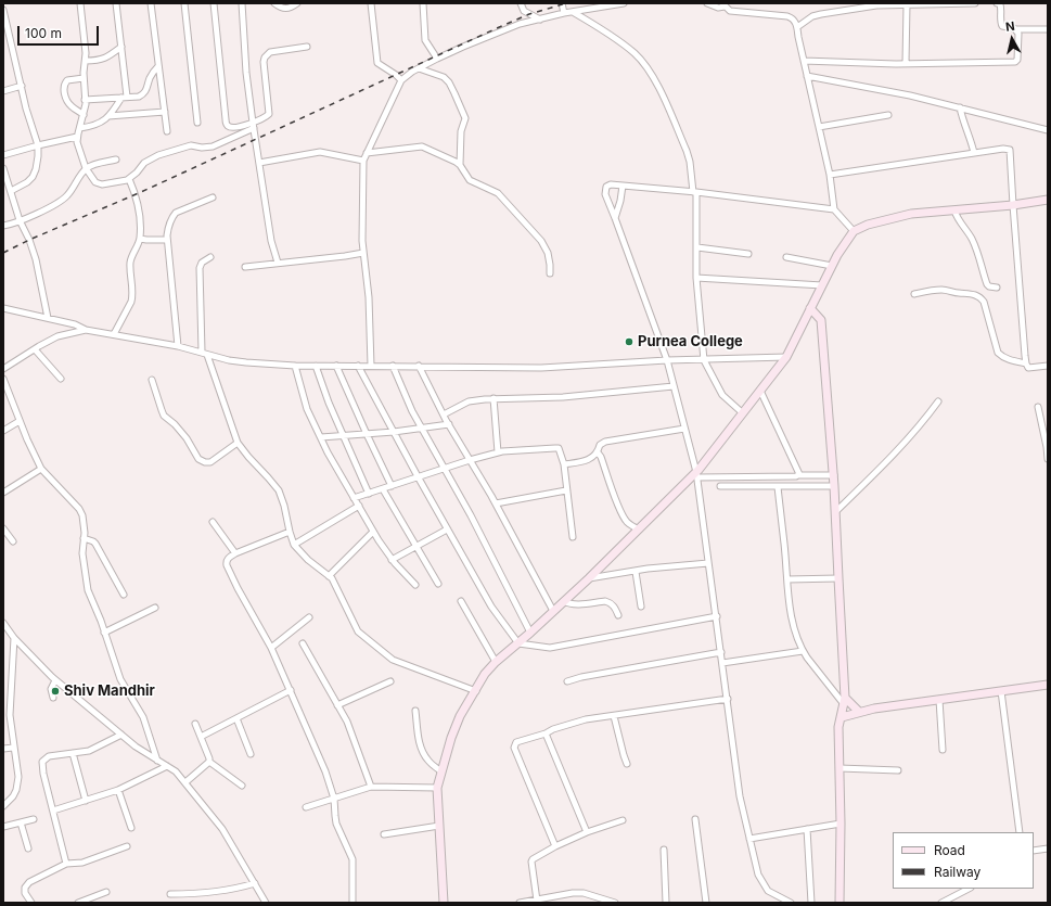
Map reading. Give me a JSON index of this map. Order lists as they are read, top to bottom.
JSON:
{
  "places": ["Purnea College", "Shiv Mandhir"],
  "legend": ["Road", "Railway"],
  "scale_bar": "100 m",
  "north": "top"
}
